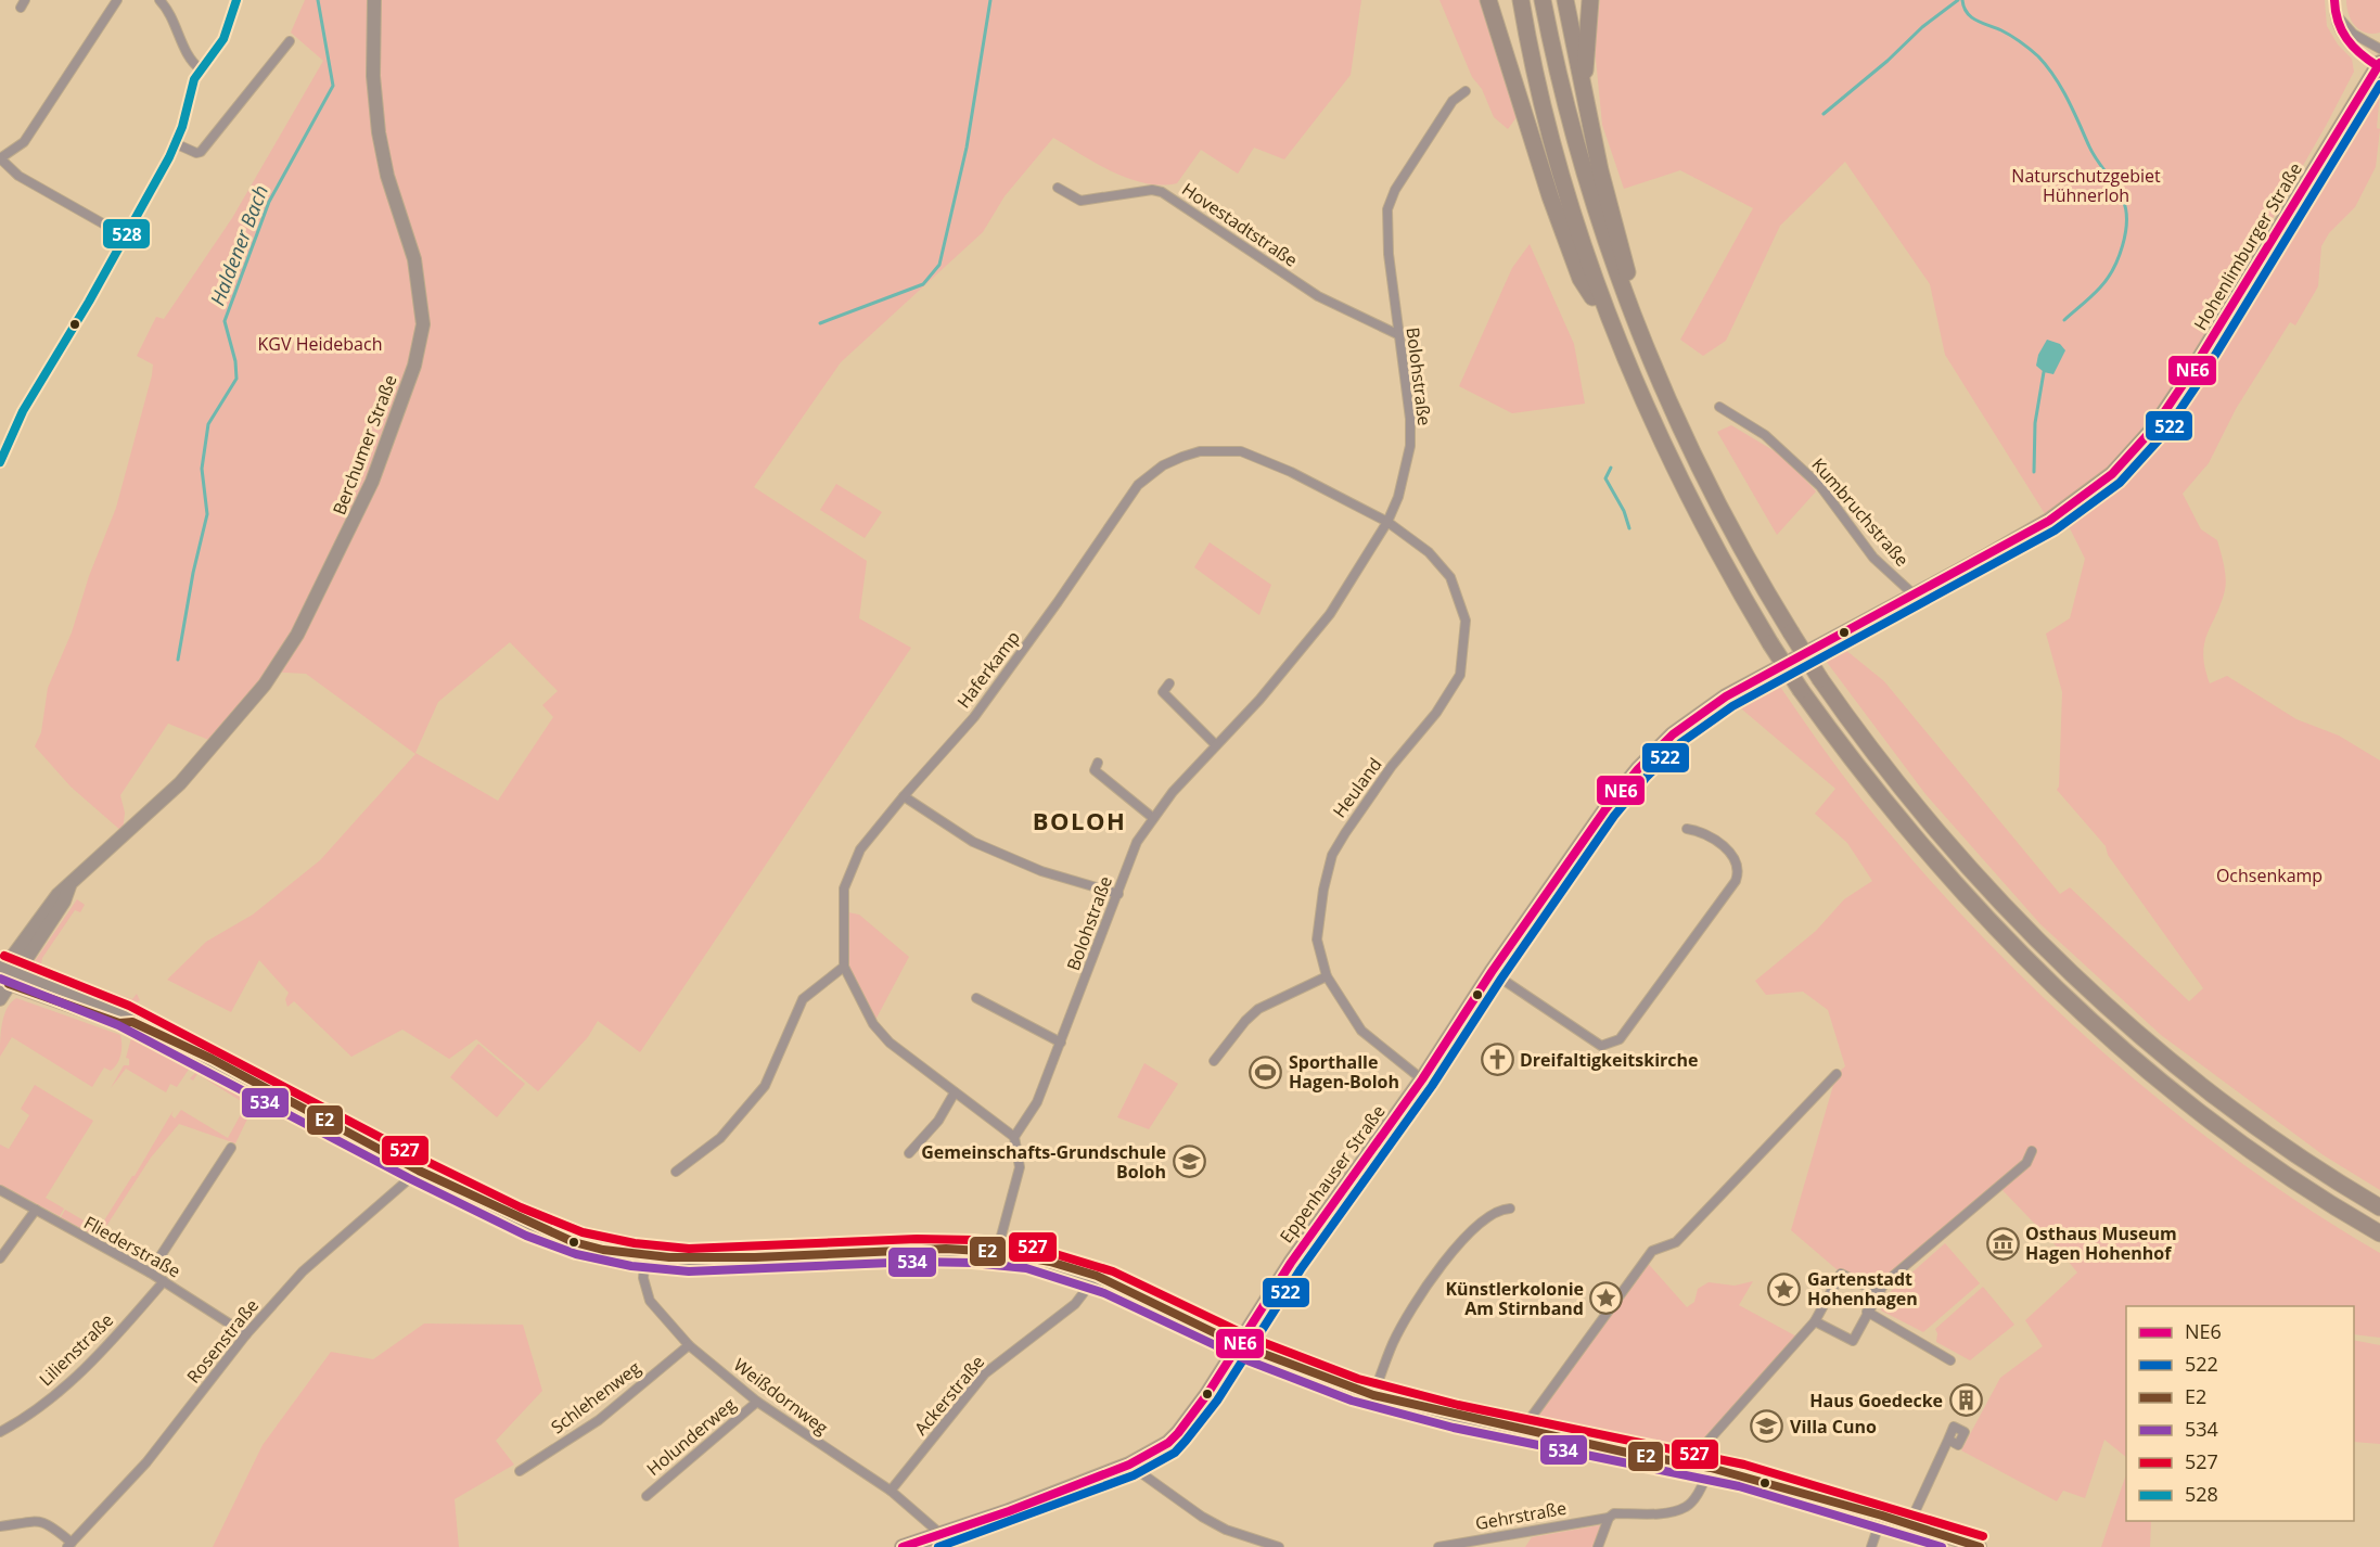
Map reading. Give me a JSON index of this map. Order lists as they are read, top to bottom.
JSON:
{
  "streets": {
    "main road": ["Hohenlimburger Straße", "Berchumer Straße", "Eppenhauser Straße"],
    "street": [
      "Hovestadtstraße",
      "Bolohstraße",
      "Kumbruchstraße",
      "Haferkamp",
      "Heuland",
      "Fliederstraße",
      "Rosenstraße",
      "Lilienstraße",
      "Ackerstraße",
      "Weißdornweg",
      "Schlehenweg",
      "Holunderweg",
      "Gehrstraße"
    ]
  },
  "crossings": [
    ["Hovestadtstraße", "Bolohstraße"],
    ["Hohenlimburger Straße", "Kumbruchstraße"],
    ["Hohenlimburger Straße", "Eppenhauser Straße"],
    ["Bolohstraße", "Haferkamp"],
    ["Bolohstraße", "Heuland"],
    ["Kumbruchstraße", "Eppenhauser Straße"],
    ["Haferkamp", "Heuland"],
    ["Heuland", "Eppenhauser Straße"],
    ["Eppenhauser Straße", "Weißdornweg"],
    ["Fliederstraße", "Rosenstraße"],
    ["Fliederstraße", "Lilienstraße"],
    ["Ackerstraße", "Weißdornweg"],
    ["Weißdornweg", "Schlehenweg"],
    ["Weißdornweg", "Holunderweg"]
  ],
  "districts": ["BOLOH"],
  "water": ["Haldener Bach"],
  "parks": ["Naturschutzgebiet Hühnerloh", "KGV Heidebach", "Ochsenkamp"],
  "places": {
    "church": ["Dreifaltigkeitskirche"],
    "sports": ["Sporthalle Hagen-Boloh"],
    "school or university": ["Gemeinschafts-Grundschule Boloh", "Villa Cuno"],
    "museum": ["Osthaus Museum Hagen Hohenhof"],
    "place": ["Gartenstadt Hohenhagen", "Künstlerkolonie Am Stirnband"],
    "building": ["Haus Goedecke"]
  },
  "lines": [
    "transit line NE6",
    "transit line 528",
    "transit line 522",
    "transit line 527",
    "transit line 534",
    "transit line E2"
  ],
  "legend": [
    "NE6",
    "522",
    "E2",
    "534",
    "527",
    "528"
  ]
}
